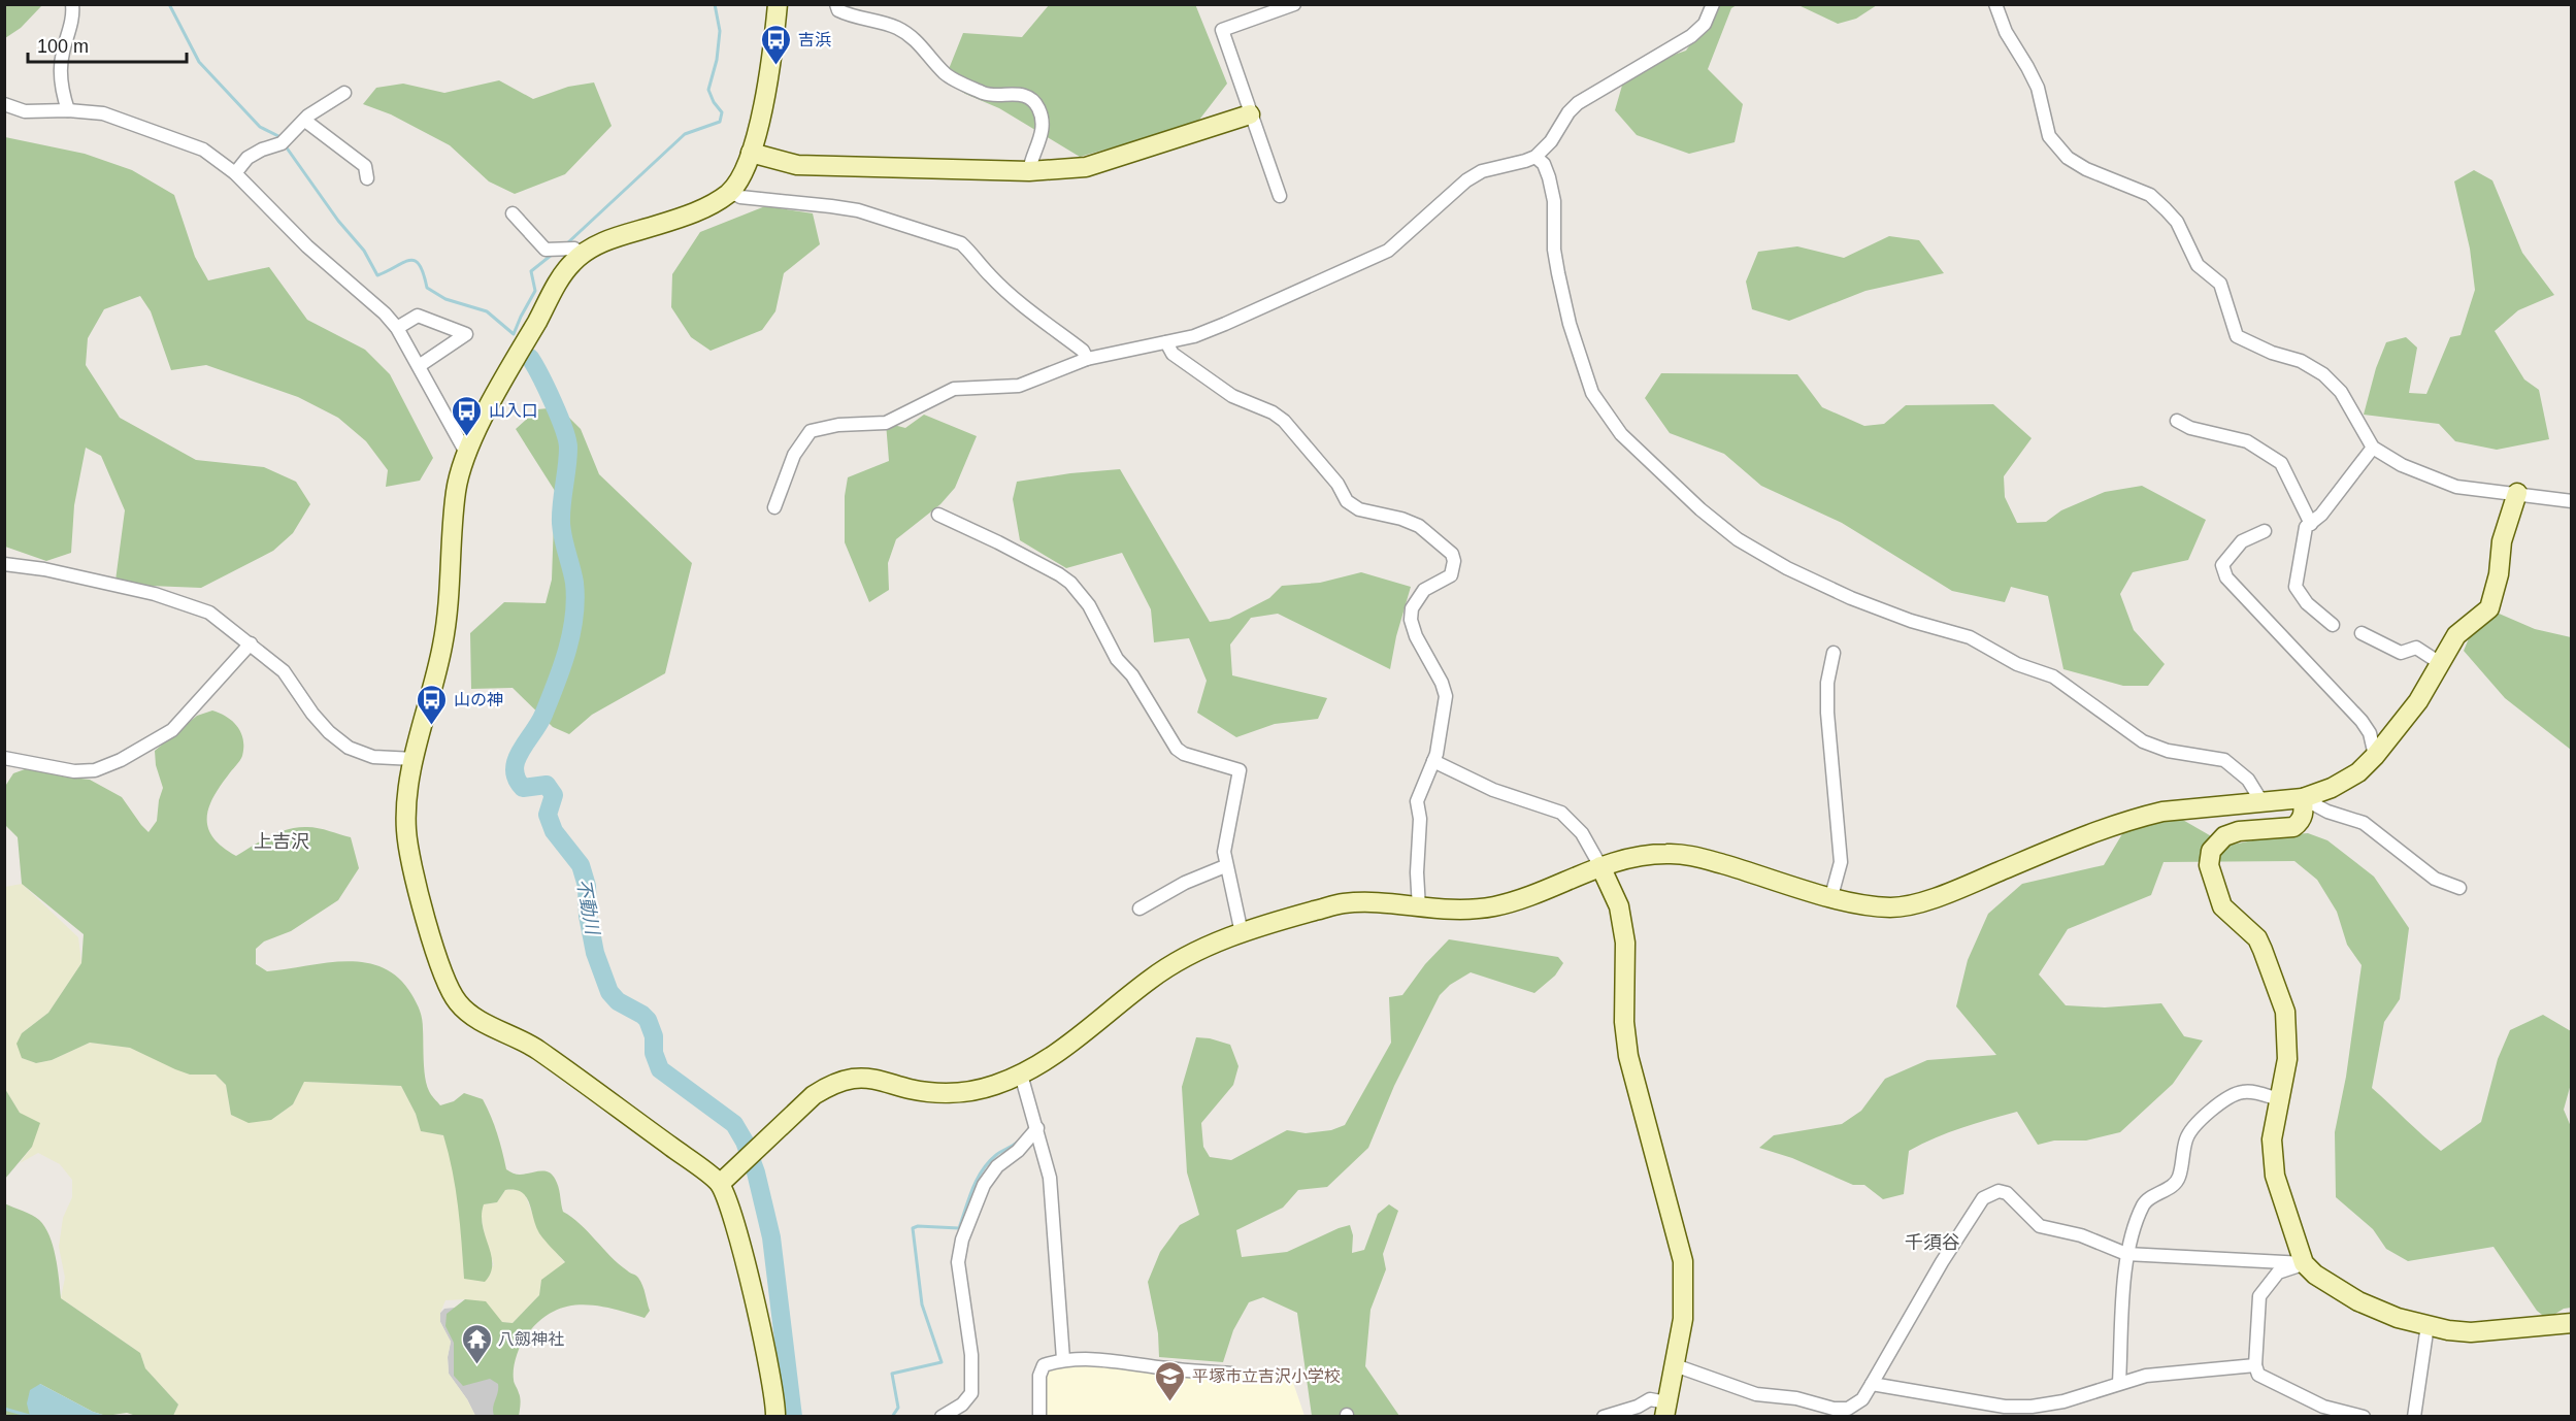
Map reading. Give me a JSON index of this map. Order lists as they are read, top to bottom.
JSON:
{
  "districts": ["上吉沢", "千須谷"],
  "water": ["不動川"],
  "places": {
    "bus stop": ["吉浜", "山入口", "山の神"],
    "temple": ["八劔神社"],
    "school or university": ["平塚市立吉沢小学校"]
  },
  "scale_bar": "100 m"
}
